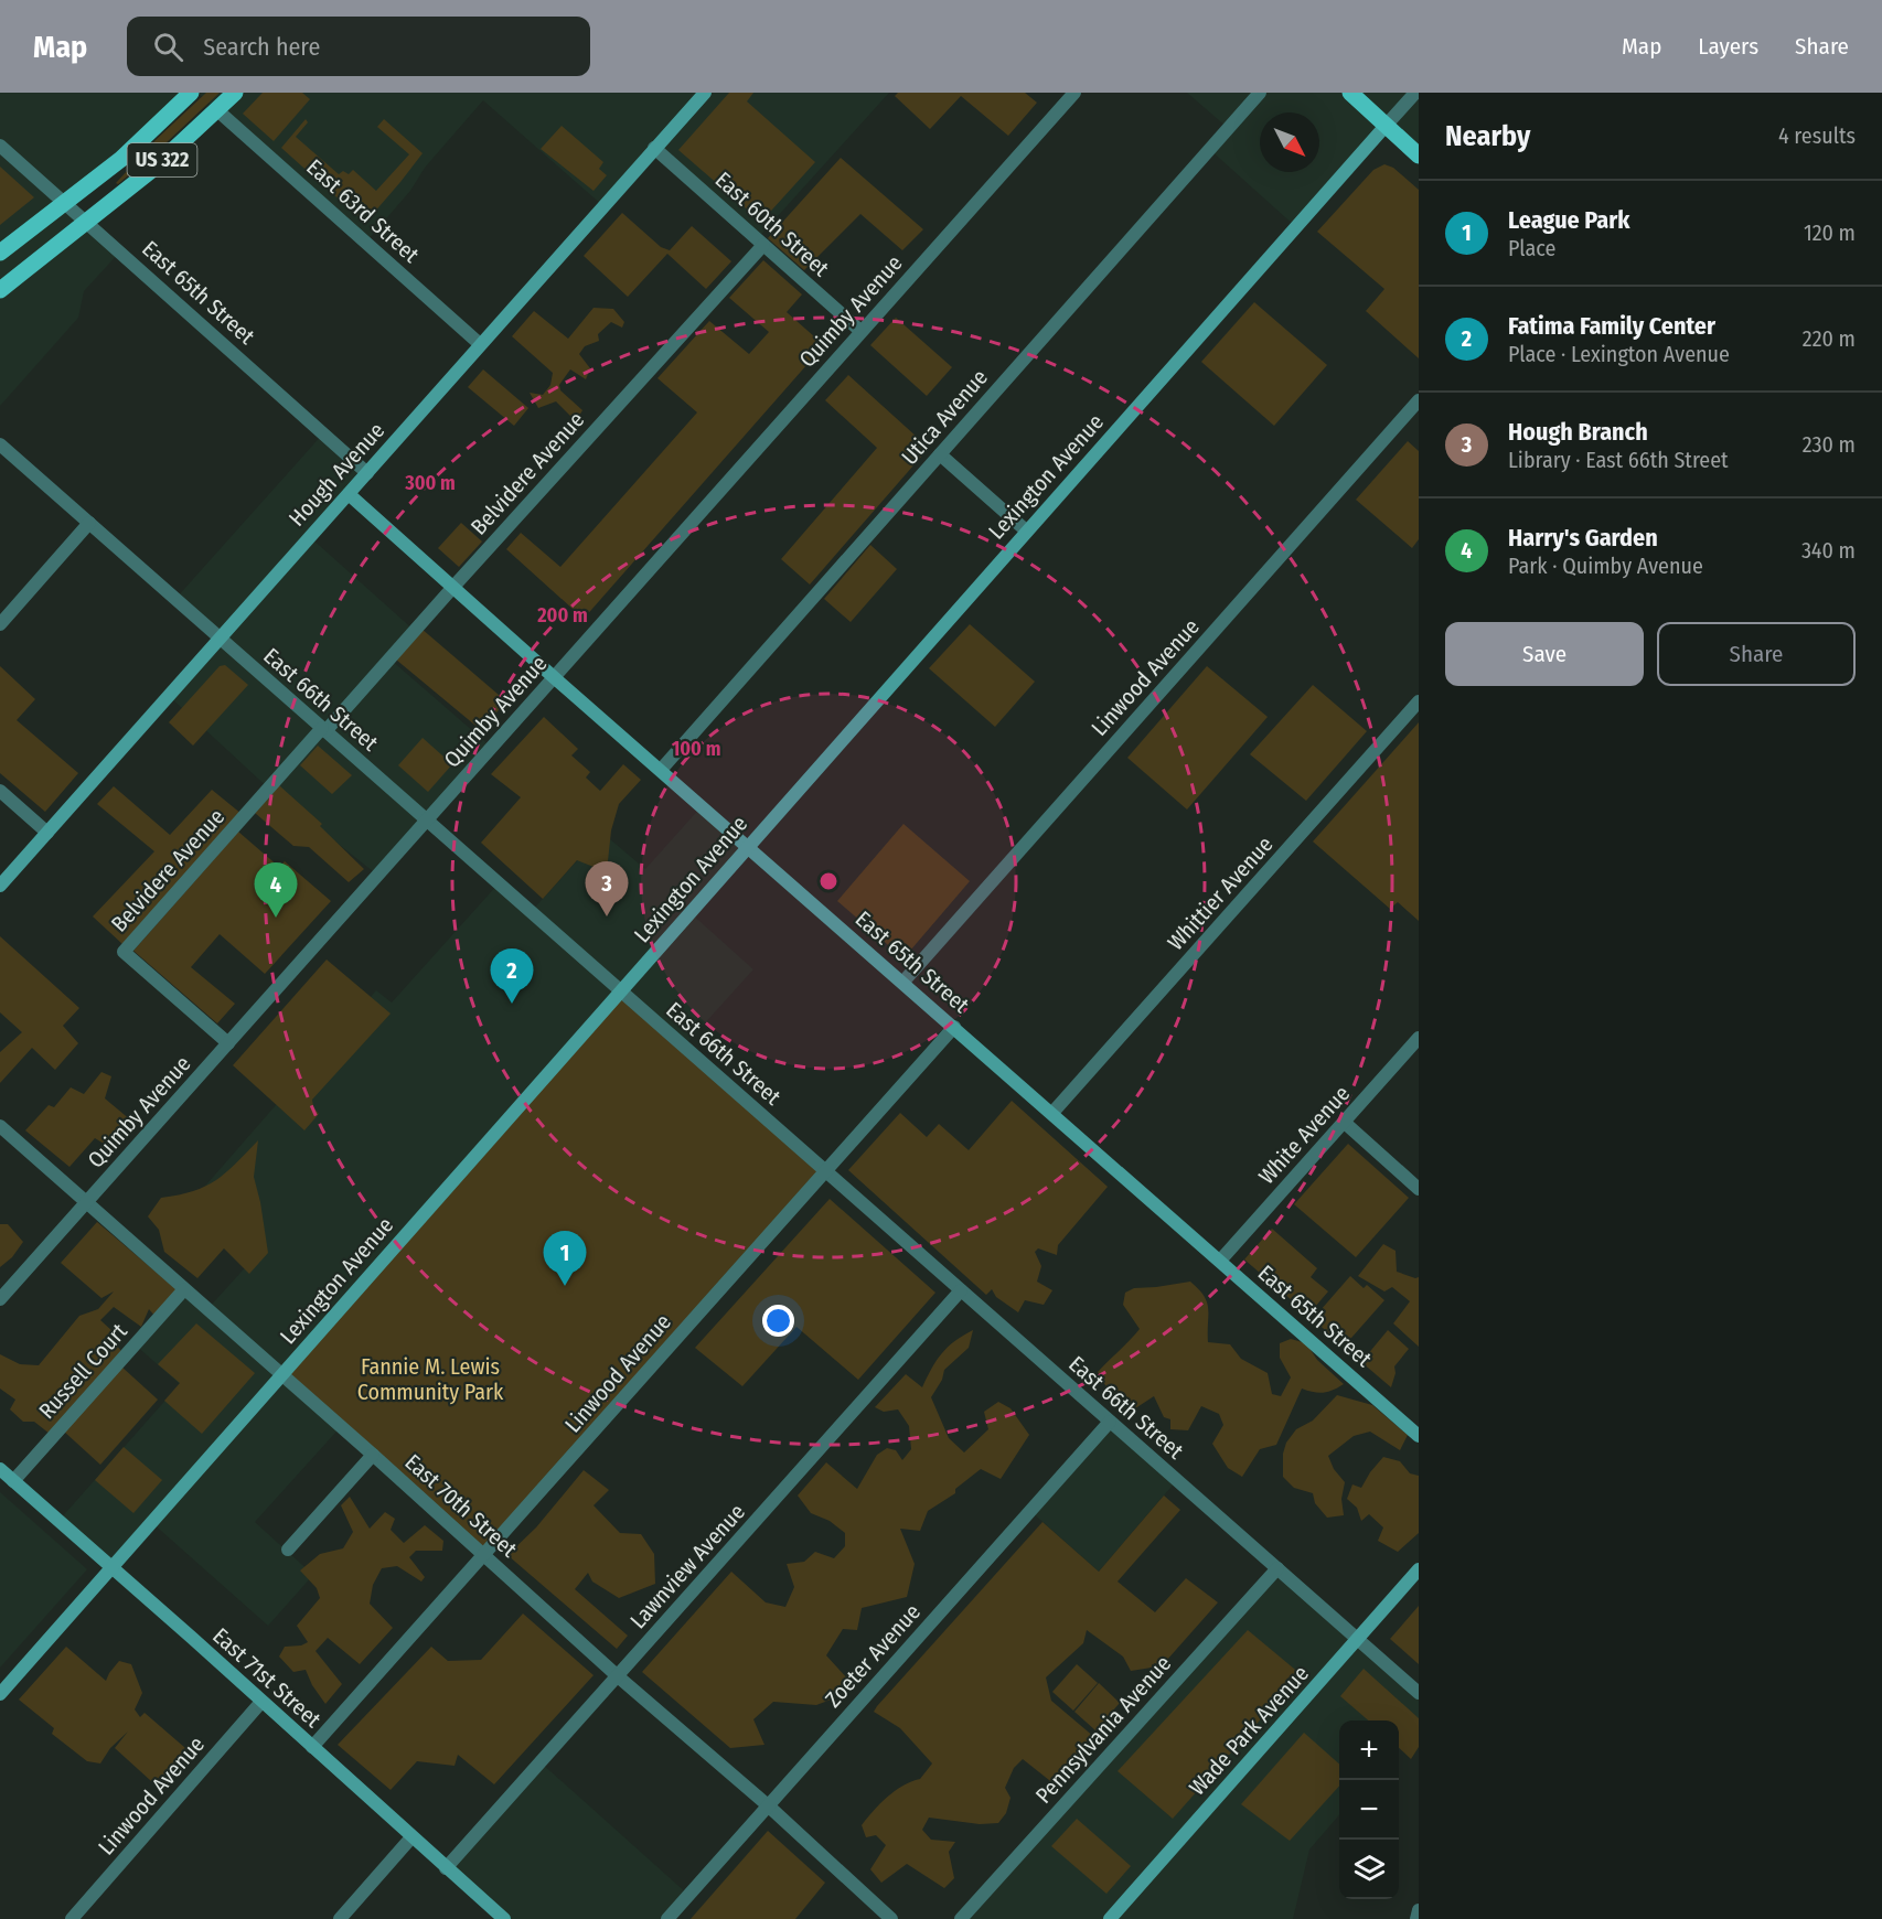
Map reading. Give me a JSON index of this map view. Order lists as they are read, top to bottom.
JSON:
{
  "streets": {
    "main road": ["US 322"],
    "street": [
      "East 63rd Street",
      "East 60th Street",
      "East 65th Street",
      "Quimby Avenue",
      "Utica Avenue",
      "Belvidere Avenue",
      "Hough Avenue",
      "Lexington Avenue",
      "Linwood Avenue",
      "East 66th Street",
      "Whittier Avenue",
      "White Avenue",
      "Russell Court",
      "East 70th Street",
      "Lawnview Avenue",
      "Zoeter Avenue",
      "East 71st Street",
      "Pennsylvania Avenue",
      "Wade Park Avenue"
    ]
  },
  "crossings": [
    ["US 322", "East 63rd Street"],
    ["US 322", "East 65th Street"],
    ["East 63rd Street", "Hough Avenue"],
    ["East 60th Street", "Quimby Avenue"],
    ["East 60th Street", "Belvidere Avenue"],
    ["East 60th Street", "Hough Avenue"],
    ["East 65th Street", "Quimby Avenue"],
    ["East 65th Street", "Utica Avenue"],
    ["East 65th Street", "Belvidere Avenue"],
    ["East 65th Street", "Hough Avenue"],
    ["East 65th Street", "Lexington Avenue"],
    ["East 65th Street", "Linwood Avenue"],
    ["East 65th Street", "Whittier Avenue"],
    ["East 65th Street", "White Avenue"],
    ["Quimby Avenue", "Belvidere Avenue"],
    ["Quimby Avenue", "East 66th Street"],
    ["Quimby Avenue", "East 70th Street"],
    ["Belvidere Avenue", "East 66th Street"],
    ["Hough Avenue", "East 66th Street"],
    ["Lexington Avenue", "East 66th Street"],
    ["Lexington Avenue", "East 70th Street"],
    ["Lexington Avenue", "East 71st Street"],
    ["Linwood Avenue", "East 66th Street"],
    ["Linwood Avenue", "East 70th Street"],
    ["Linwood Avenue", "East 71st Street"],
    ["East 66th Street", "Lawnview Avenue"],
    ["East 66th Street", "Zoeter Avenue"],
    ["East 66th Street", "Pennsylvania Avenue"],
    ["East 66th Street", "Wade Park Avenue"],
    ["Russell Court", "East 70th Street"],
    ["Russell Court", "East 71st Street"],
    ["East 70th Street", "Lawnview Avenue"],
    ["East 70th Street", "Zoeter Avenue"],
    ["Lawnview Avenue", "East 71st Street"]
  ],
  "parks": ["Fannie M. Lewis Community Park"],
  "north": "bottom right",
  "page": {
    "header": "Map",
    "search": "Search here",
    "nav": ["Map", "Layers", "Share"],
    "heading": ["Nearby", "4 results"],
    "list": [
      {
        "mark": "1",
        "name": "League Park",
        "note": "Place",
        "value": "120 m"
      },
      {
        "mark": "2",
        "name": "Fatima Family Center",
        "note": "Place · Lexington Avenue",
        "value": "220 m"
      },
      {
        "mark": "3",
        "name": "Hough Branch",
        "note": "Library · East 66th Street",
        "value": "230 m"
      },
      {
        "mark": "4",
        "name": "Harry's Garden",
        "note": "Park · Quimby Avenue",
        "value": "340 m"
      }
    ],
    "buttons": ["Save", "Share"],
    "pins": [
      "3",
      "4",
      "2",
      "1"
    ],
    "map_buttons": ["+", "−"]
  },
  "rings": ["300 m", "200 m", "100 m"]
}
